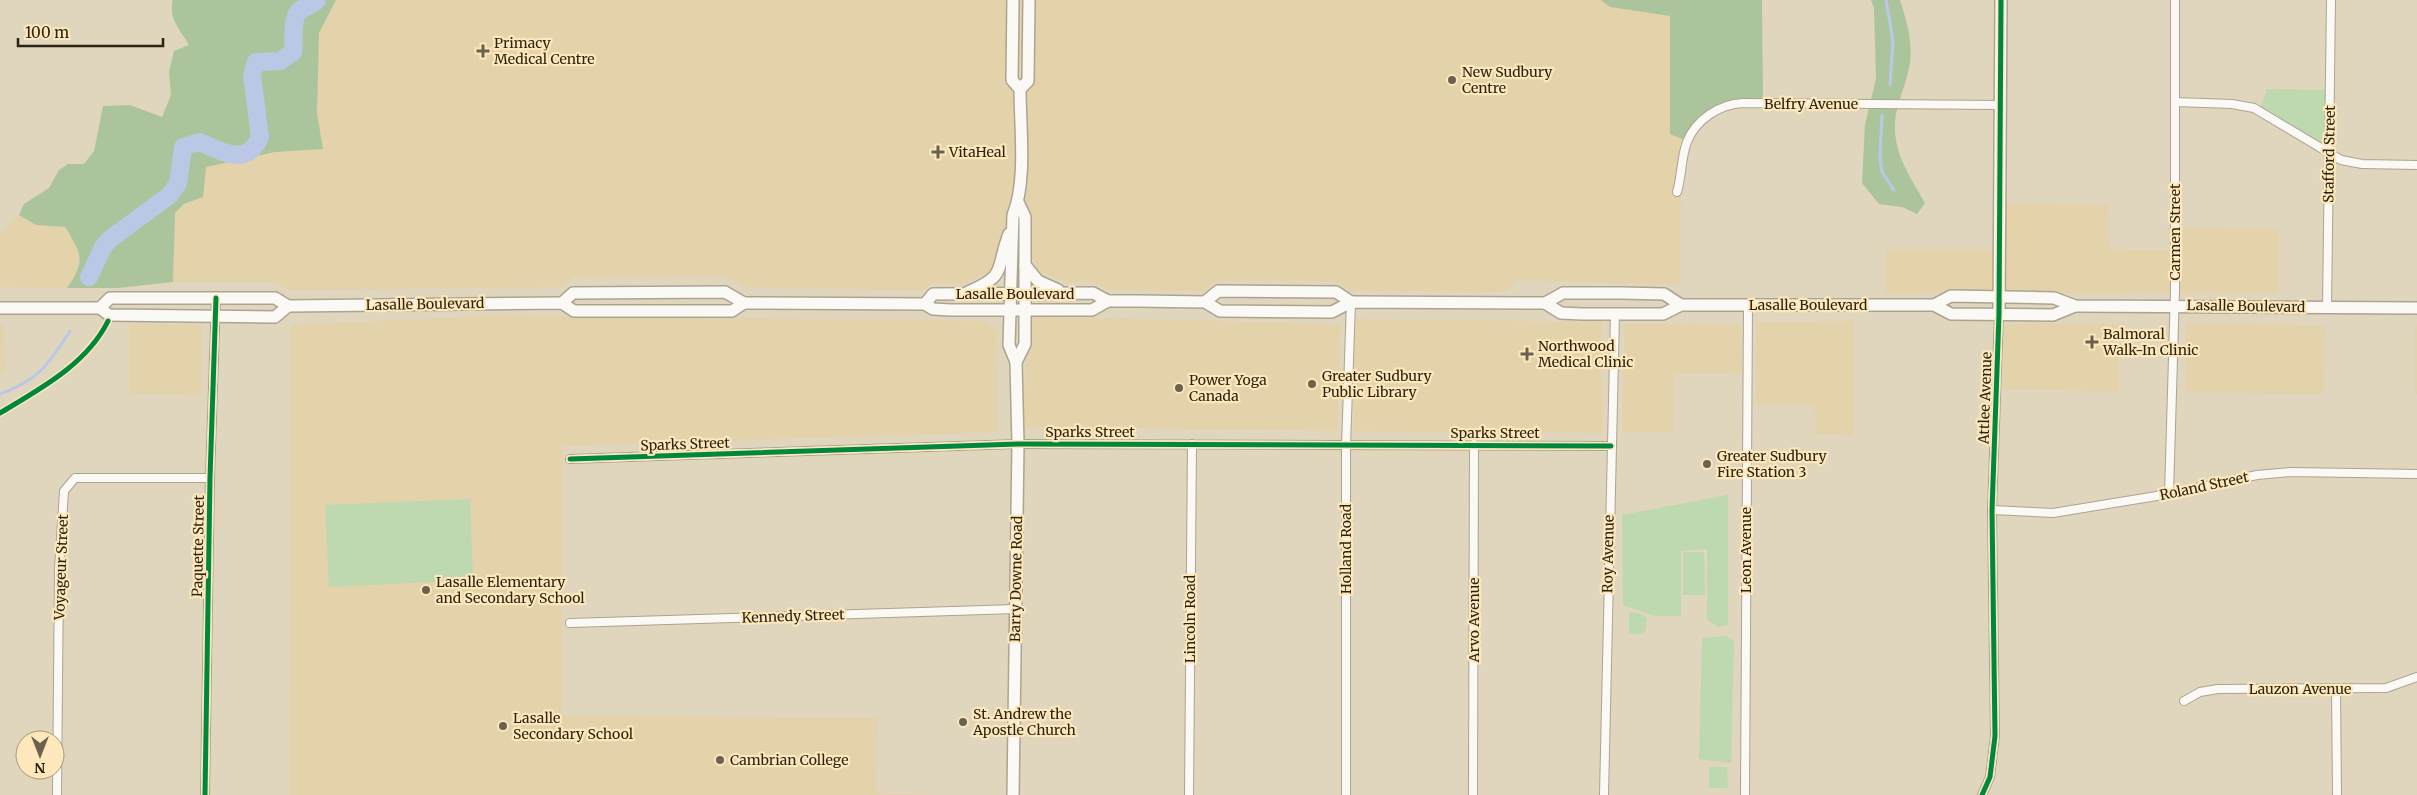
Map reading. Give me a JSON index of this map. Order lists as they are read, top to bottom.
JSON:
{
  "streets": {
    "main road": ["Lasalle Boulevard", "Attlee Avenue", "Barry Downe Road"],
    "street": [
      "Belfry Avenue",
      "Stafford Street",
      "Carmen Street",
      "Sparks Street",
      "Roland Street",
      "Paquette Street",
      "Holland Road",
      "Leon Avenue",
      "Roy Avenue",
      "Voyageur Street",
      "Kennedy Street",
      "Lincoln Road",
      "Arvo Avenue",
      "Lauzon Avenue"
    ]
  },
  "crossings": [
    ["Belfry Avenue", "Attlee Avenue"],
    ["Stafford Street", "Lasalle Boulevard"],
    ["Carmen Street", "Lasalle Boulevard"],
    ["Carmen Street", "Roland Street"],
    ["Lasalle Boulevard", "Attlee Avenue"],
    ["Lasalle Boulevard", "Paquette Street"],
    ["Lasalle Boulevard", "Holland Road"],
    ["Lasalle Boulevard", "Leon Avenue"],
    ["Lasalle Boulevard", "Roy Avenue"],
    ["Lasalle Boulevard", "Barry Downe Road"],
    ["Attlee Avenue", "Roland Street"],
    ["Sparks Street", "Holland Road"],
    ["Sparks Street", "Roy Avenue"],
    ["Sparks Street", "Barry Downe Road"],
    ["Sparks Street", "Lincoln Road"],
    ["Sparks Street", "Arvo Avenue"],
    ["Paquette Street", "Voyageur Street"],
    ["Barry Downe Road", "Kennedy Street"]
  ],
  "places": {
    "health": [
      "Primacy Medical Centre",
      "VitaHeal",
      "Balmoral Walk-In Clinic",
      "Northwood Medical Clinic"
    ],
    "other": [
      "New Sudbury Centre",
      "Greater Sudbury Public Library",
      "Power Yoga Canada",
      "Greater Sudbury Fire Station 3",
      "Lasalle Elementary and Secondary School",
      "St. Andrew the Apostle Church",
      "Lasalle Secondary School",
      "Cambrian College"
    ]
  },
  "scale_bar": "100 m",
  "north": "bottom"
}
